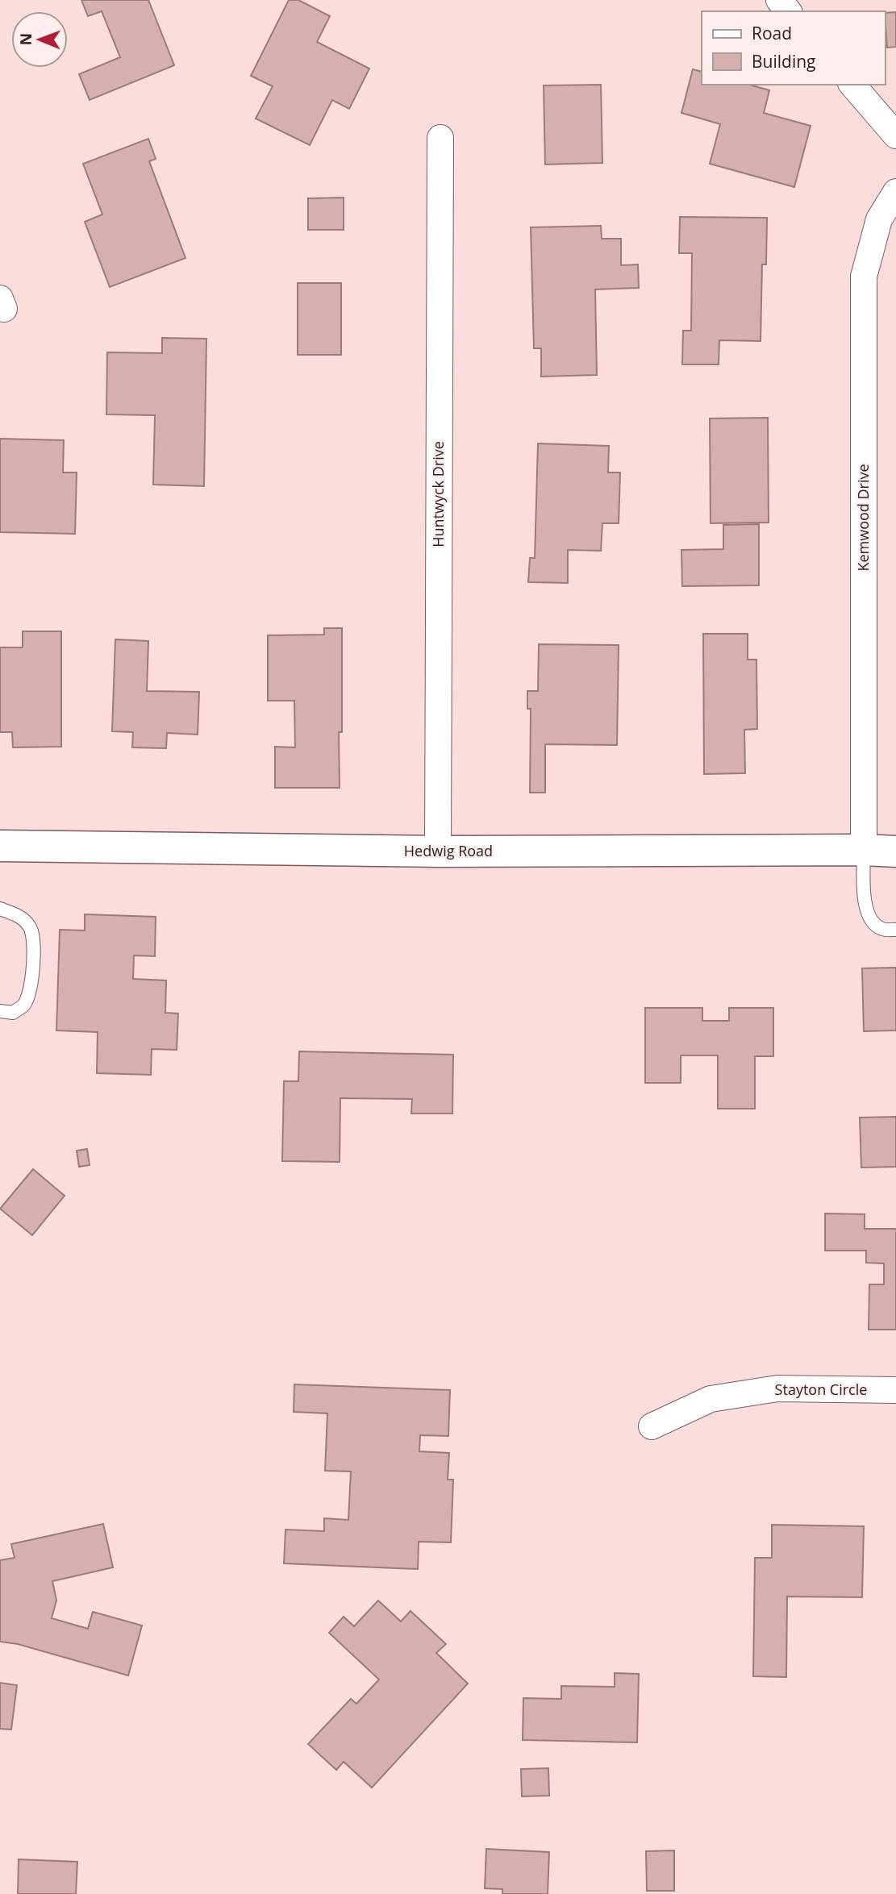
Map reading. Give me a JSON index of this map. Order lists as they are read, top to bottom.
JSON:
{
  "streets": {
    "street": [
      "Huntwyck Drive",
      "Kemwood Drive",
      "Hedwig Road",
      "Stayton Circle"
    ]
  },
  "crossings": [
    ["Huntwyck Drive", "Hedwig Road"],
    ["Kemwood Drive", "Hedwig Road"]
  ],
  "legend": ["Road", "Building"],
  "north": "left"
}
